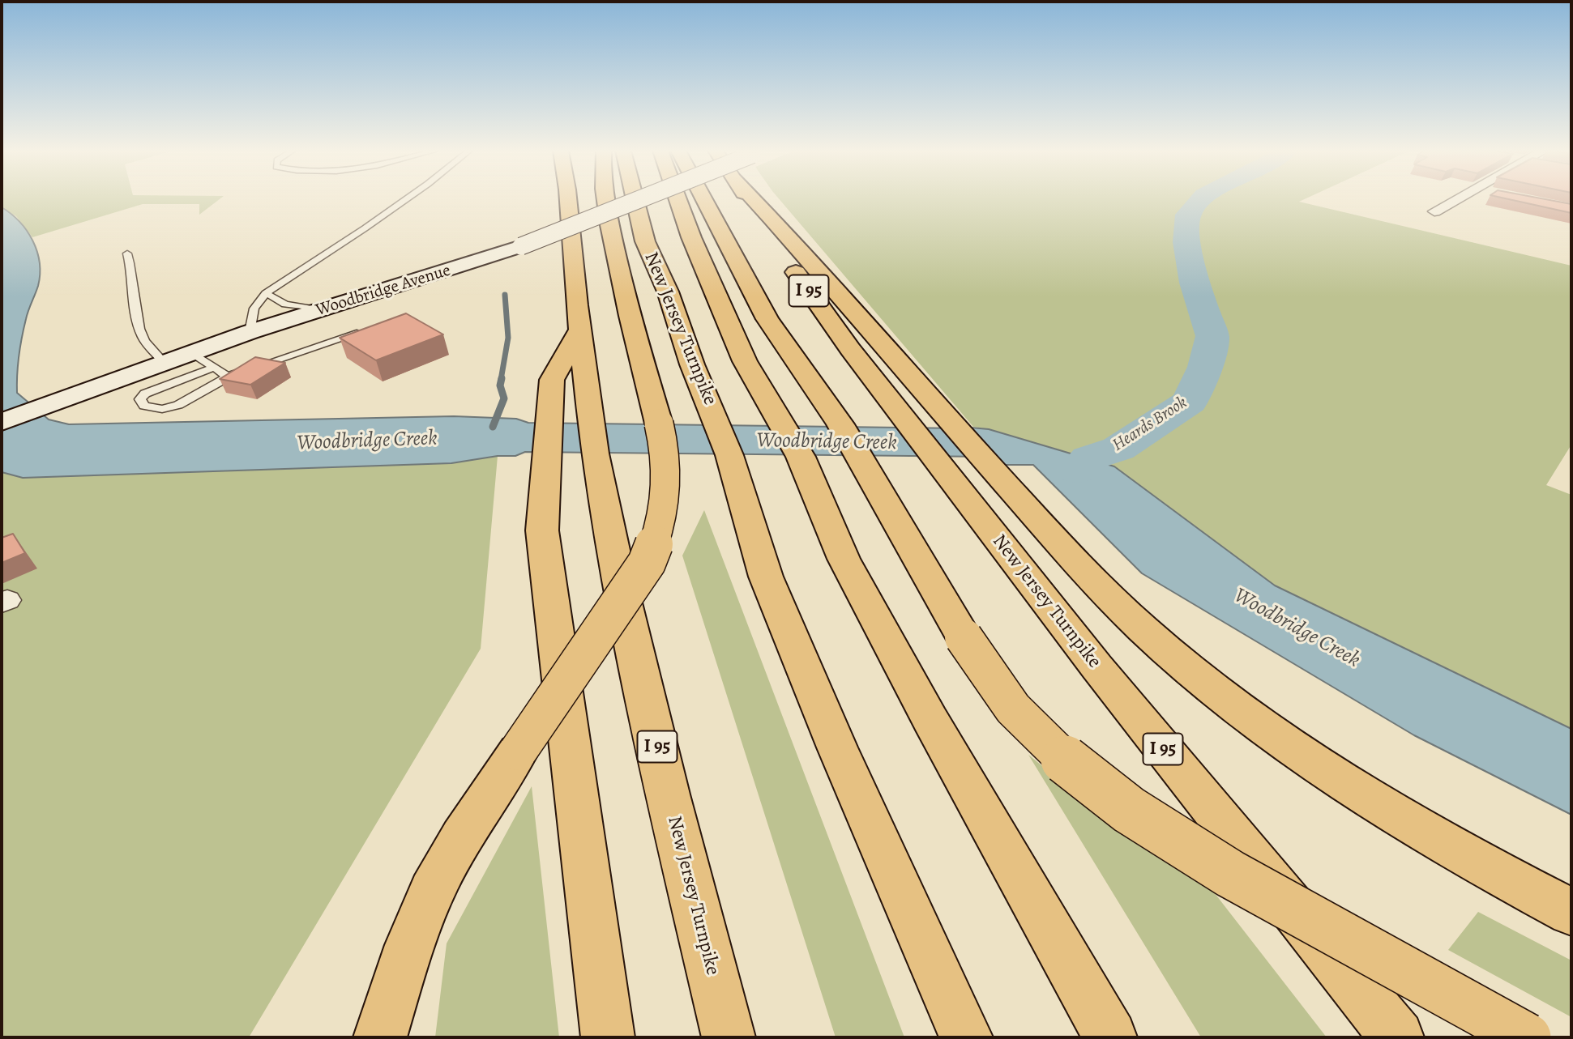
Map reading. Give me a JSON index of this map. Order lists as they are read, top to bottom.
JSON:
{
  "streets": {
    "highway": ["I 95", "New Jersey Turnpike"],
    "street": ["Woodbridge Avenue"]
  },
  "water": ["Heards Brook", "Woodbridge Creek"]
}
